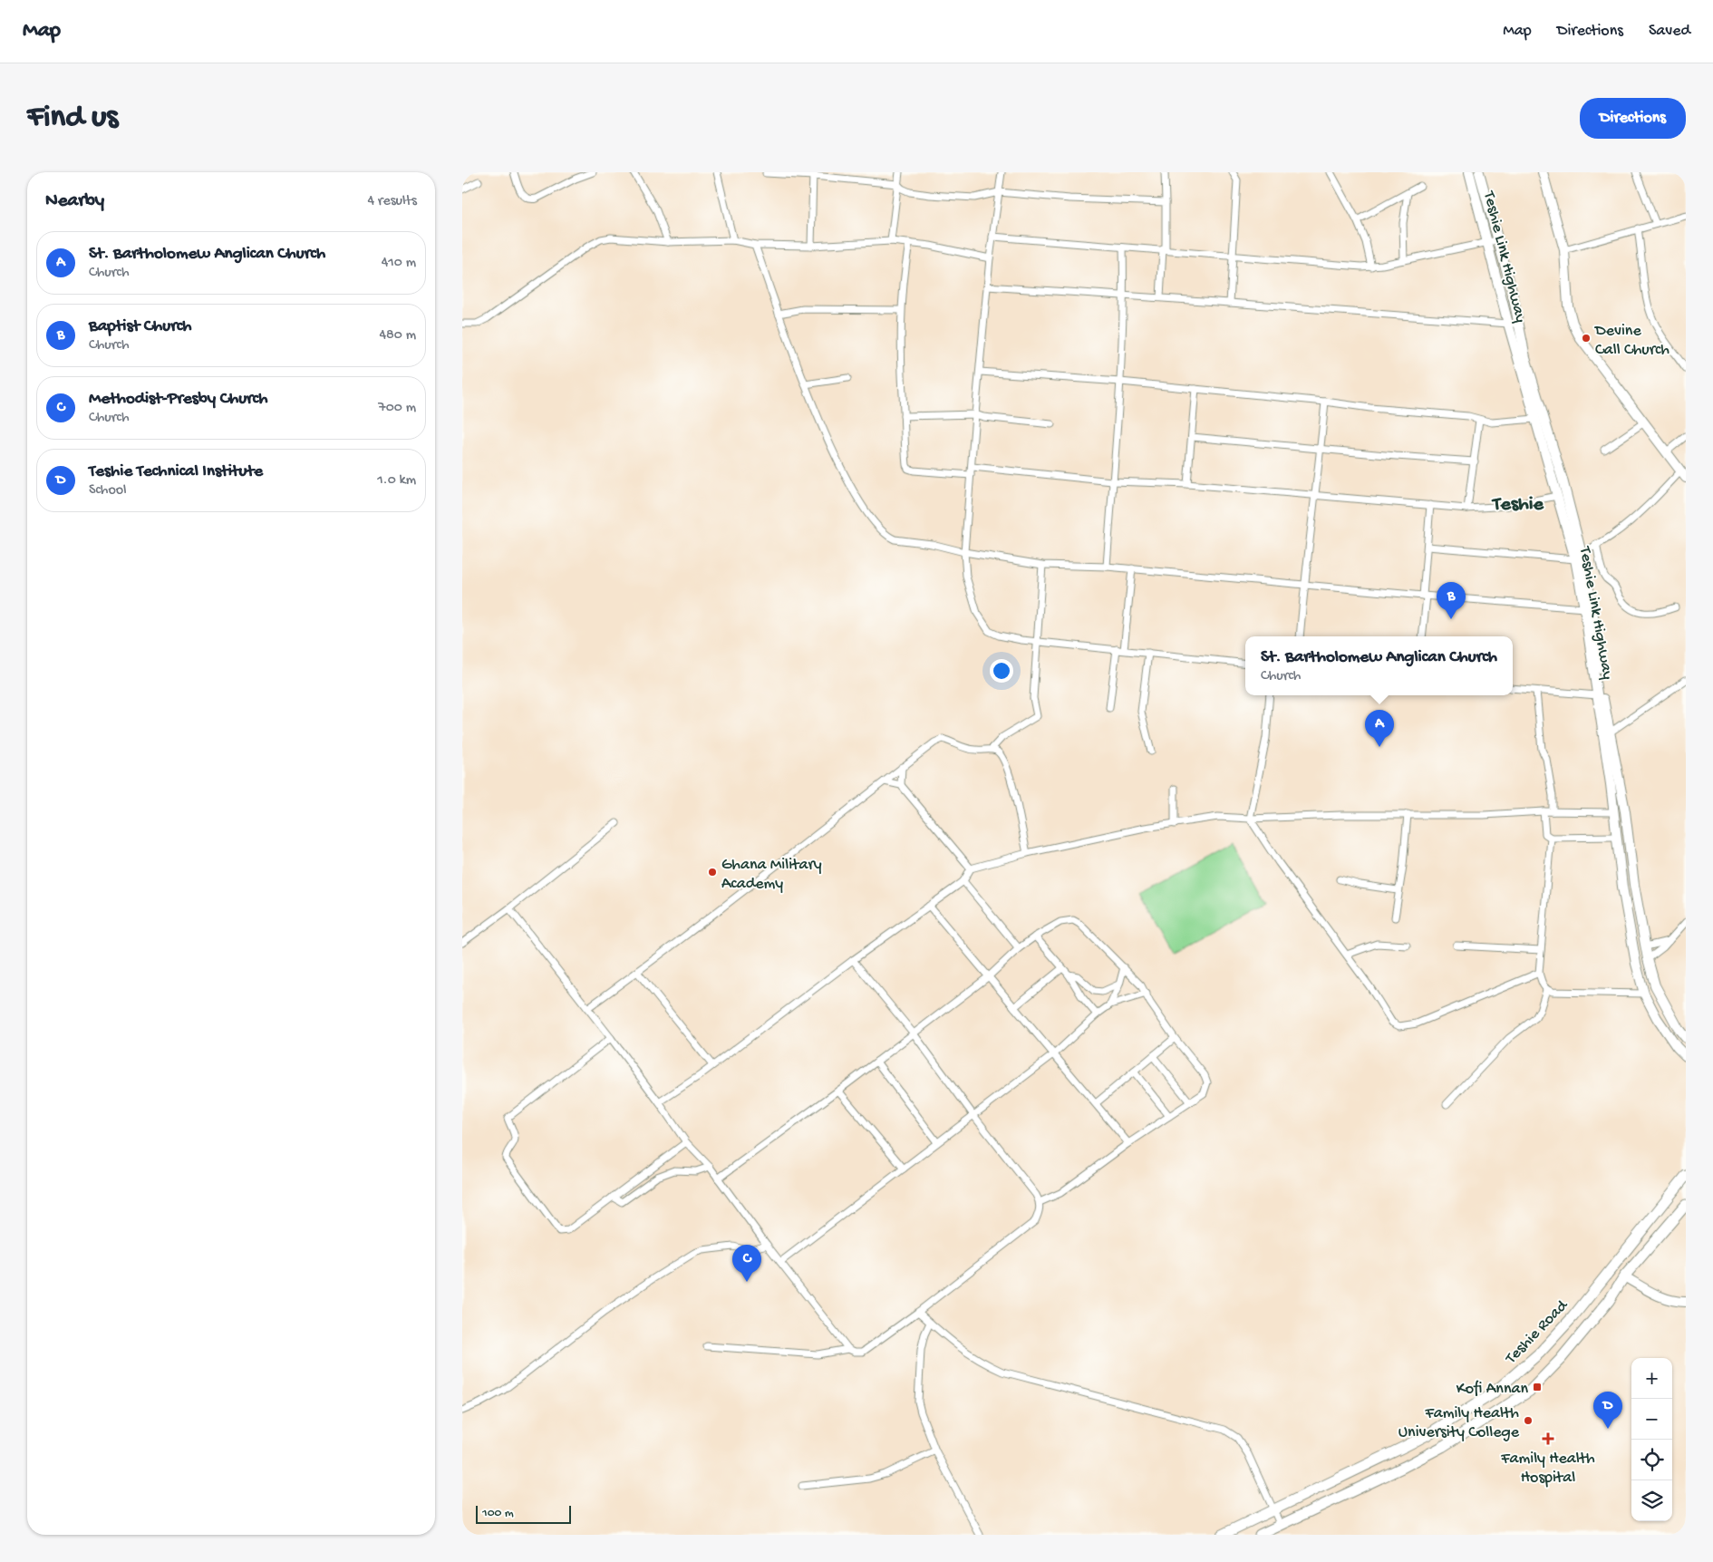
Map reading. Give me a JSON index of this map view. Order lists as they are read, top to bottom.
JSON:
{
  "streets": {
    "main road": ["Teshie Link Highway", "Teshie Road"]
  },
  "districts": ["Teshie"],
  "places": {
    "other": ["Devine Call Church", "Ghana Military Academy", "Family Health University College"],
    "transit": ["Kofi Annan"],
    "health": ["Family Health Hospital"]
  },
  "scale_bar": "100 m",
  "page": {
    "header": "Map",
    "nav": ["Map", "Directions", "Saved"],
    "buttons": "Directions",
    "title": "Find us",
    "heading": ["Nearby", "4 results"],
    "list": [
      {
        "mark": "A",
        "name": "St. Bartholomew Anglican Church",
        "note": "Church",
        "value": "410 m"
      },
      {
        "mark": "B",
        "name": "Baptist Church",
        "note": "Church",
        "value": "480 m"
      },
      {
        "mark": "C",
        "name": "Methodist-Presby Church",
        "note": "Church",
        "value": "700 m"
      },
      {
        "mark": "D",
        "name": "Teshie Technical Institute",
        "note": "School",
        "value": "1.0 km"
      }
    ],
    "pins": [
      "B",
      "A",
      "C",
      "D"
    ],
    "popup": ["St. Bartholomew Anglican Church", "Church"],
    "map_buttons": ["+", "−"],
    "scale": "100 m"
  }
}
